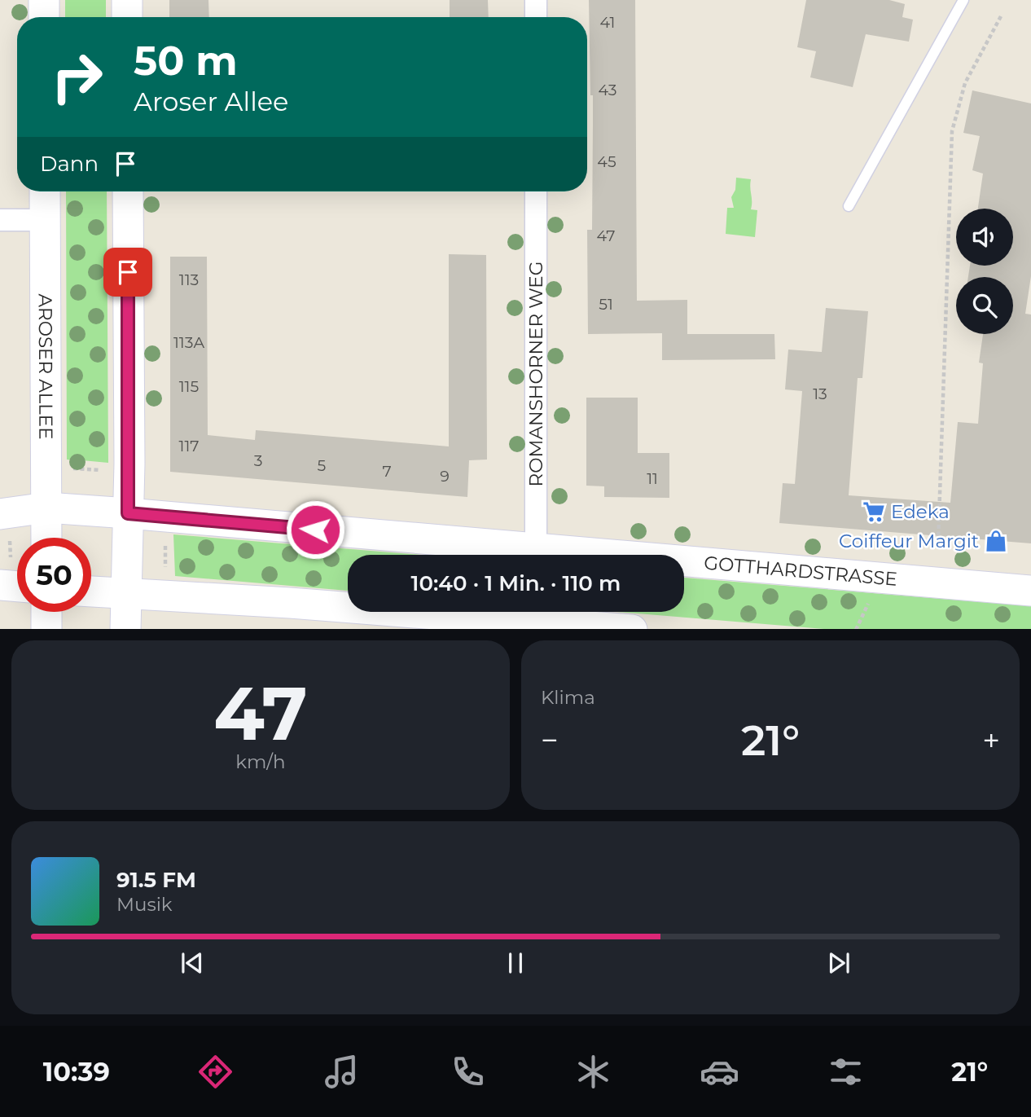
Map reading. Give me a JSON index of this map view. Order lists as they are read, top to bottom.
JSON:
{
  "streets": {
    "main road": ["AROSER ALLEE", "GOTTHARDSTRASSE"],
    "street": ["ROMANSHORNER WEG"]
  },
  "crossings": [
    ["AROSER ALLEE", "GOTTHARDSTRASSE"]
  ],
  "places": {
    "supermarket": ["Edeka"],
    "shop": ["Coiffeur Margit"]
  },
  "house_numbers": [
    "41",
    "43",
    "45",
    "47",
    "113",
    "51",
    "113A",
    "115",
    "13",
    "117",
    "3",
    "5",
    "7",
    "9",
    "11"
  ],
  "page": {
    "turn": ["50 m", "Aroser Allee"],
    "then": "Dann",
    "limit": "50",
    "trip": "10:40 · 1 Min. · 110 m",
    "tile": [
      ["47", "km/h"],
      "Klima"
    ],
    "heat": ["−", "21°", "+"],
    "song": ["91.5 FM", "Musik"],
    "tabs": ["10:39", "21°"]
  }
}
